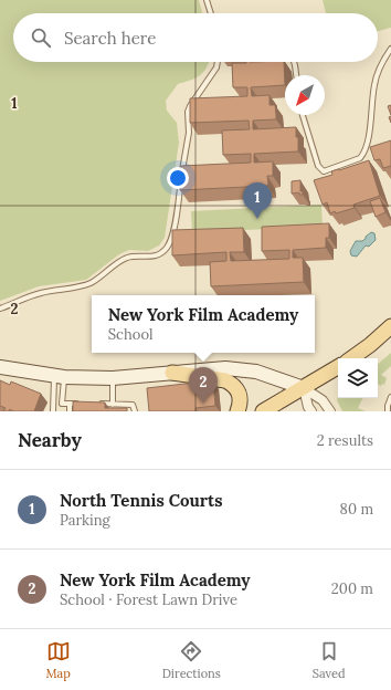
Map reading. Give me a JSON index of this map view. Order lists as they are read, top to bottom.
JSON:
{
  "north": "bottom left",
  "page": {
    "search": "Search here",
    "pins": ["1", "2"],
    "popup": ["New York Film Academy", "School"],
    "heading": ["Nearby", "2 results"],
    "list": [
      {
        "mark": "1",
        "name": "North Tennis Courts",
        "note": "Parking",
        "value": "80 m"
      },
      {
        "mark": "2",
        "name": "New York Film Academy",
        "note": "School · Forest Lawn Drive",
        "value": "200 m"
      }
    ],
    "nav": ["Map", "Directions", "Saved"]
  },
  "grid": {
    "rows": ["1", "2"]
  }
}
